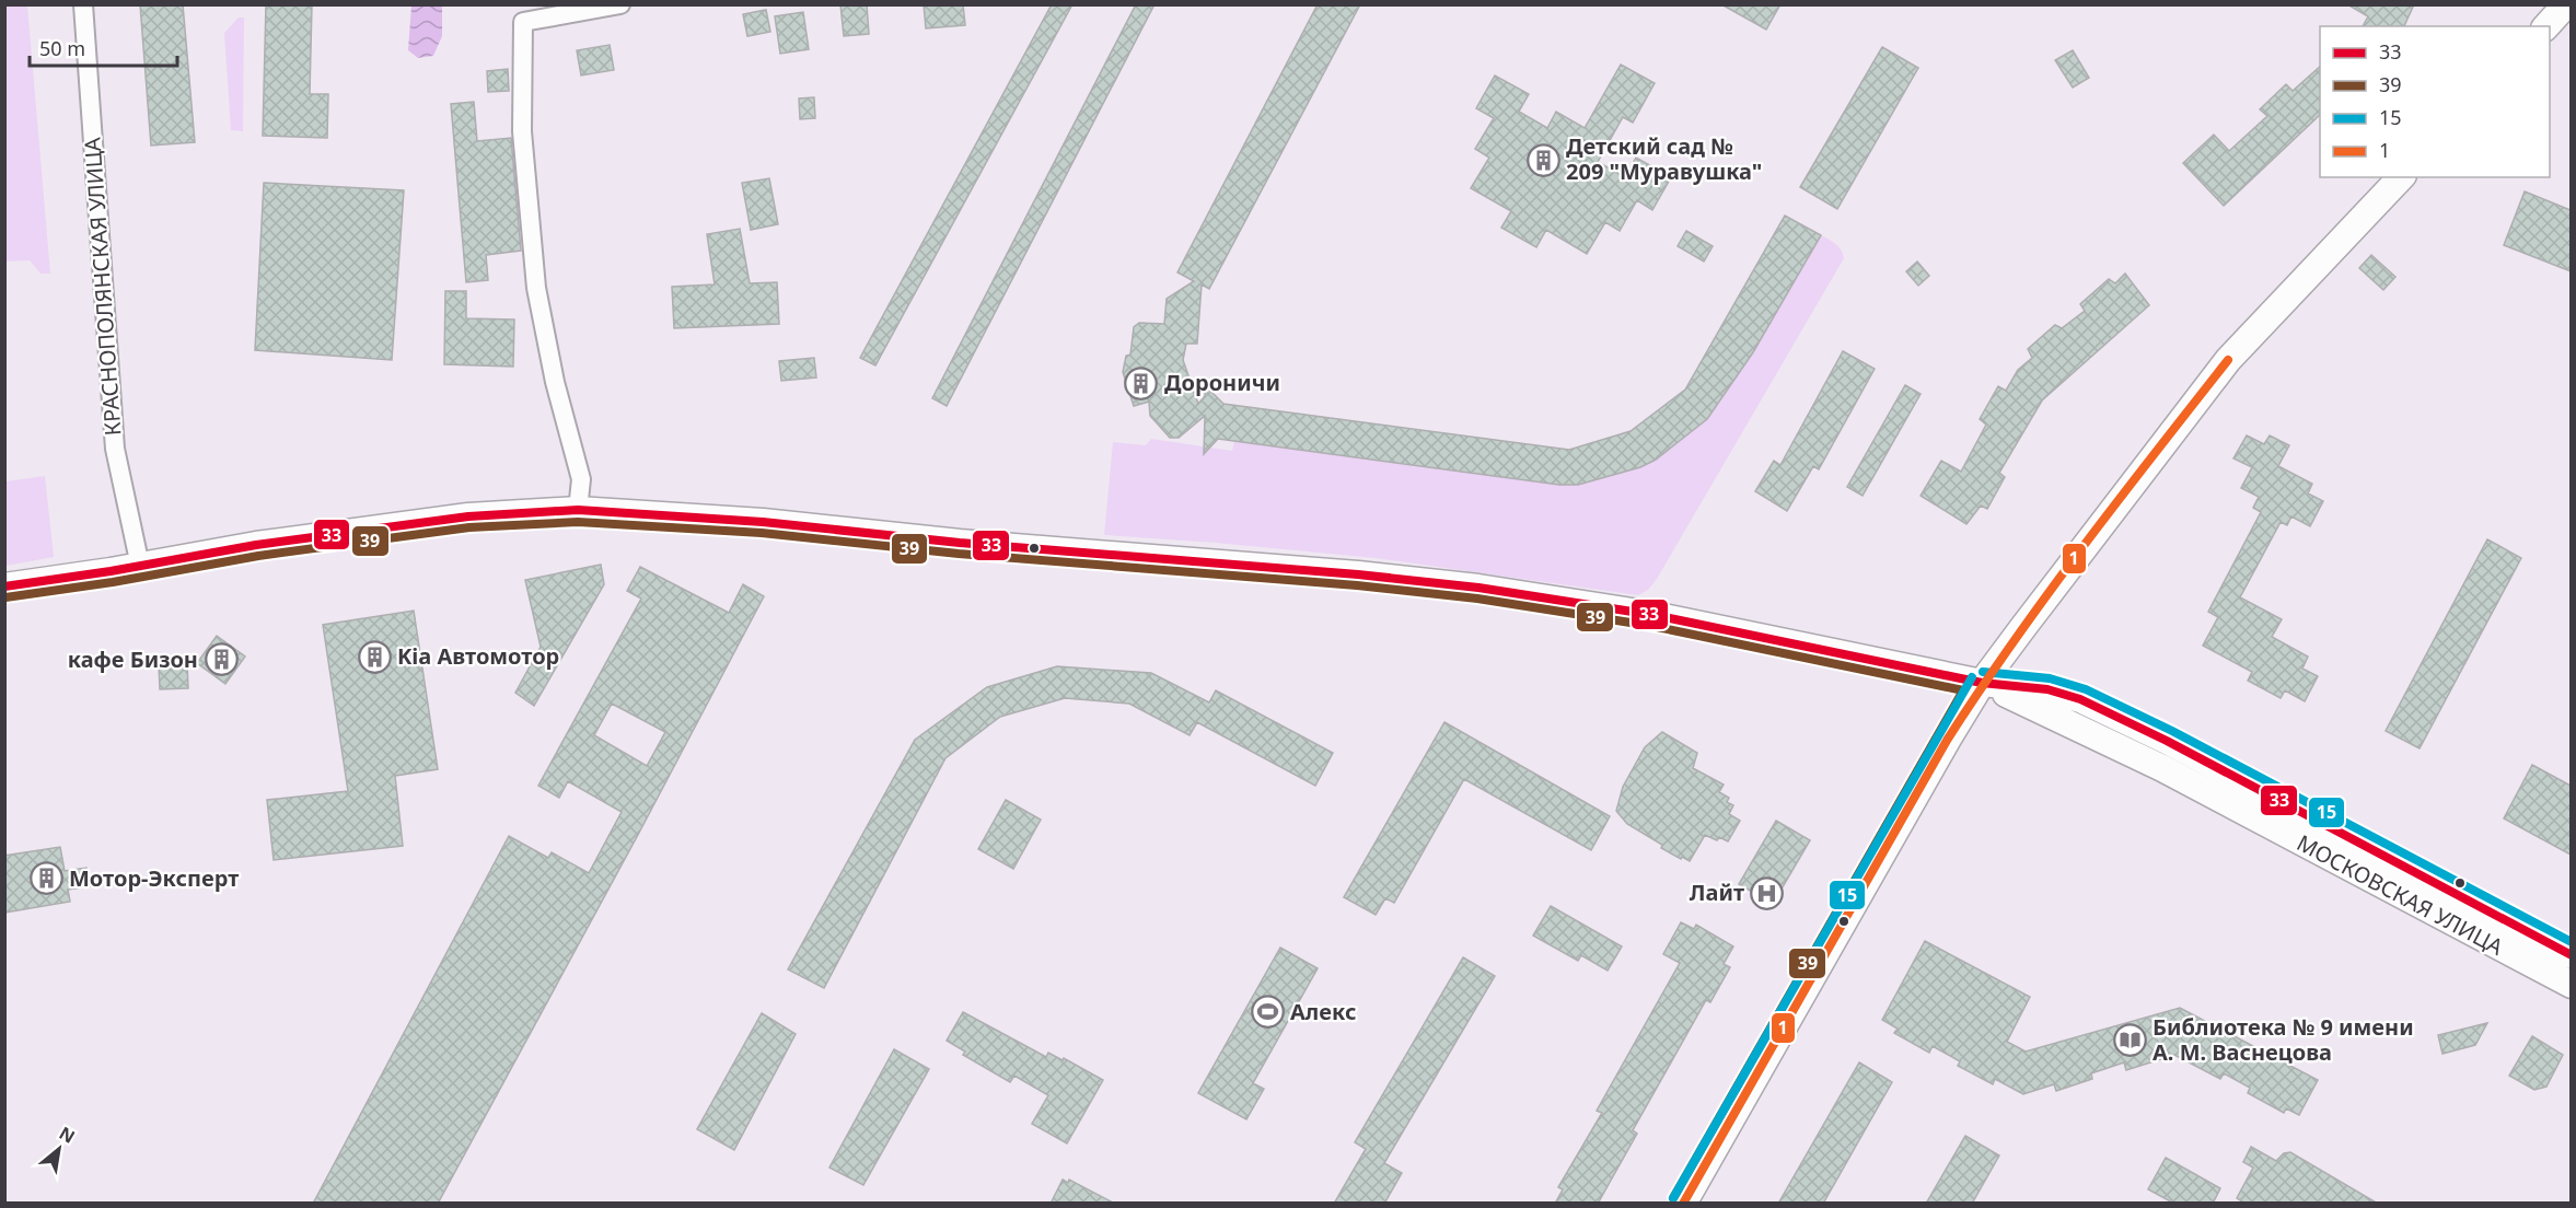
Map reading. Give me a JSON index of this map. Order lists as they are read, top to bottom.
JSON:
{
  "streets": {
    "main road": ["МОСКОВСКАЯ УЛИЦА"],
    "street": ["КРАСНОПОЛЯНСКАЯ УЛИЦА"]
  },
  "crossings": [
    ["КРАСНОПОЛЯНСКАЯ УЛИЦА", "МОСКОВСКАЯ УЛИЦА"]
  ],
  "places": {
    "building": [
      "Детский сад № 209 \"Муравушка\"",
      "Дороничи",
      "Kia Автомотор",
      "кафе Бизон",
      "Мотор-Эксперт"
    ],
    "hospital": ["Лайт"],
    "sports": ["Алекс"],
    "library": ["Библиотека № 9 имени А. М. Васнецова"]
  },
  "lines": [
    "transit line 1",
    "transit line 33",
    "transit line 39",
    "transit line 15"
  ],
  "legend": [
    "33",
    "39",
    "15",
    "1"
  ],
  "scale_bar": "50 m",
  "north": "top right"
}
